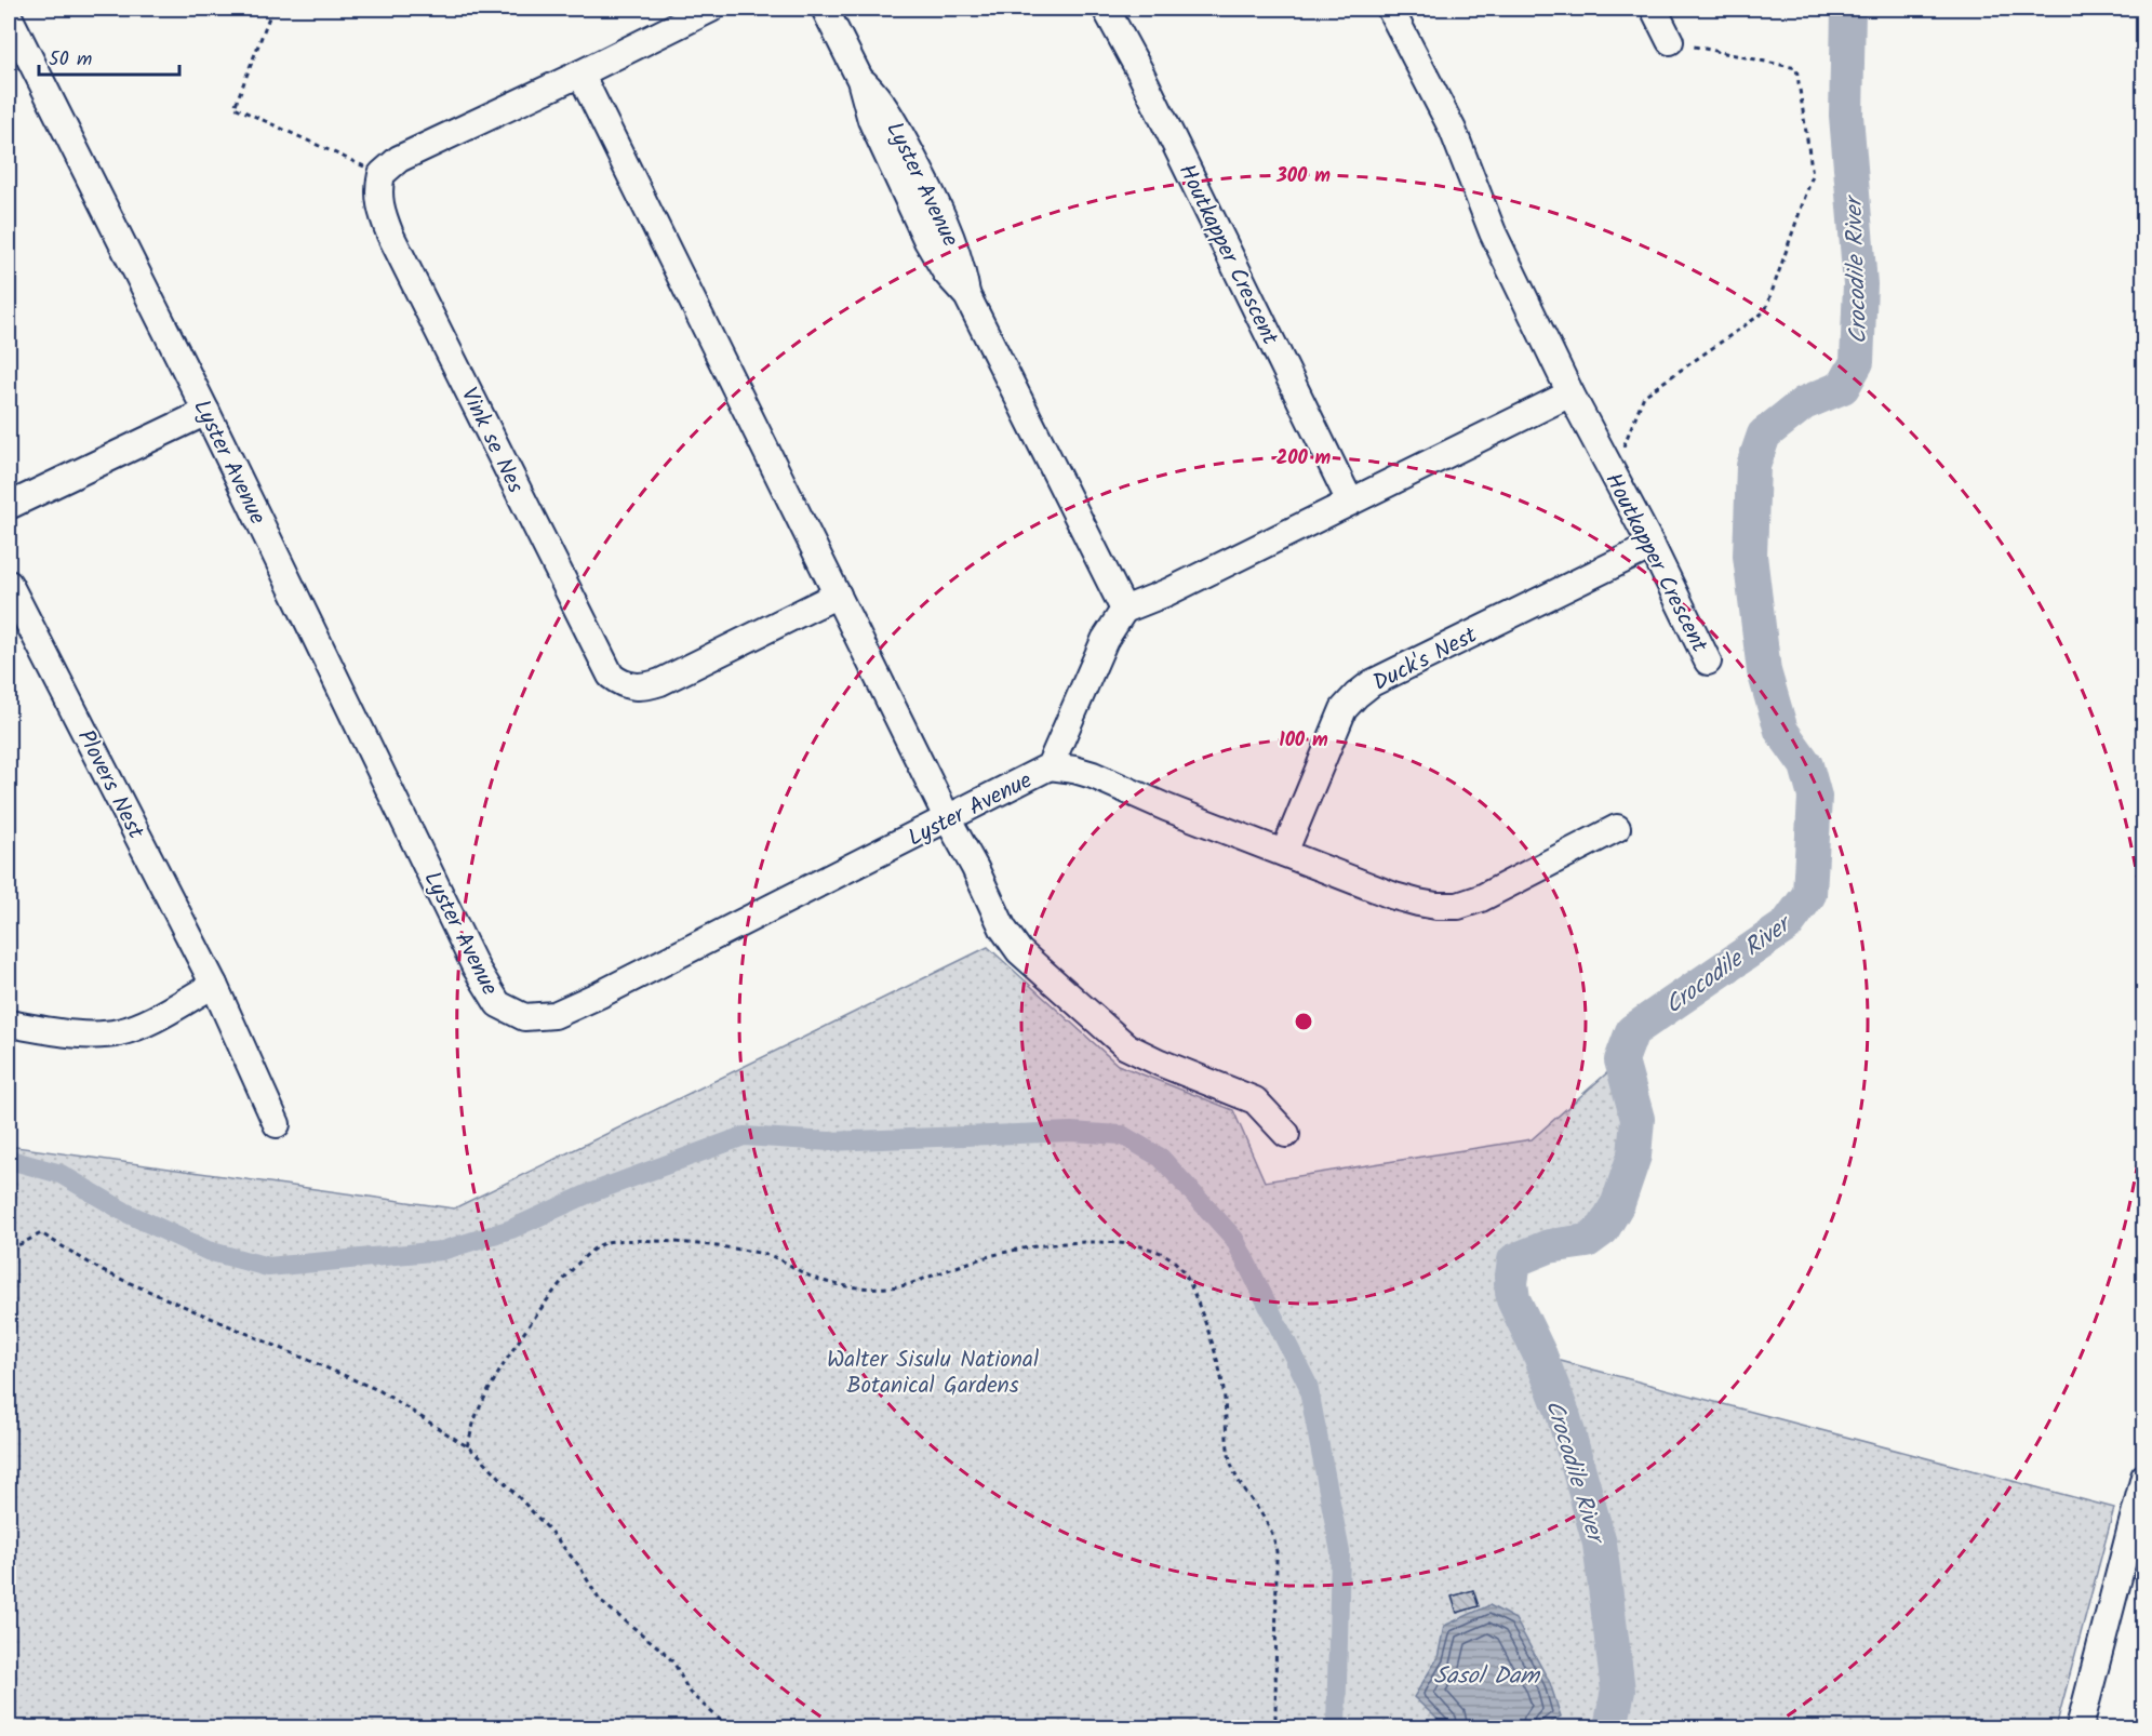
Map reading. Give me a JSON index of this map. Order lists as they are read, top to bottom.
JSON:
{
  "streets": {
    "street": [
      "Lyster Avenue",
      "Houtkapper Crescent",
      "Vink se Nes",
      "Duck's Nest",
      "Plovers Nest"
    ]
  },
  "crossings": [
    ["Houtkapper Crescent", "Duck's Nest"]
  ],
  "water": ["Crocodile River", "Sasol Dam"],
  "parks": ["Walter Sisulu National Botanical Gardens"],
  "scale_bar": "50 m",
  "rings": ["300 m", "200 m", "100 m"]
}
